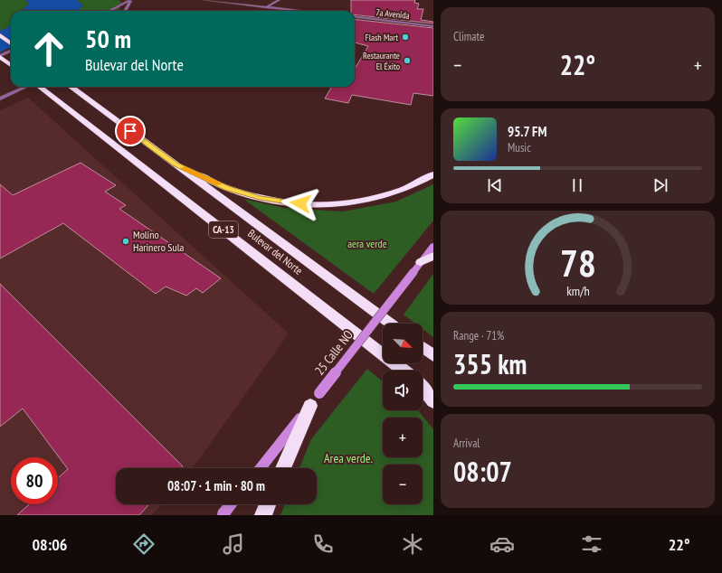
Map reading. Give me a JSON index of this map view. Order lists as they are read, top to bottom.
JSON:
{
  "streets": {
    "highway": ["CA-13", "Bulevar del Norte"],
    "main road": ["25 Calle NO"],
    "street": ["7a Avenida"]
  },
  "parks": ["aera verde", "Area verde."],
  "places": ["Flash Mart", "Restaurante El Éxito", "Molino Harinero Sula"],
  "north": "bottom right",
  "page": {
    "tile": [
      "Climate",
      ["Range · 71%", "355 km"],
      ["Arrival", "08:07"]
    ],
    "turn": ["50 m", "Bulevar del Norte"],
    "heat": ["−", "22°", "+"],
    "song": ["95.7 FM", "Music"],
    "map_buttons": ["+", "−"],
    "limit": "80",
    "trip": "08:07 · 1 min · 80 m",
    "tabs": ["08:06", "22°"],
    "gauge": ["78", "km/h"]
  }
}
